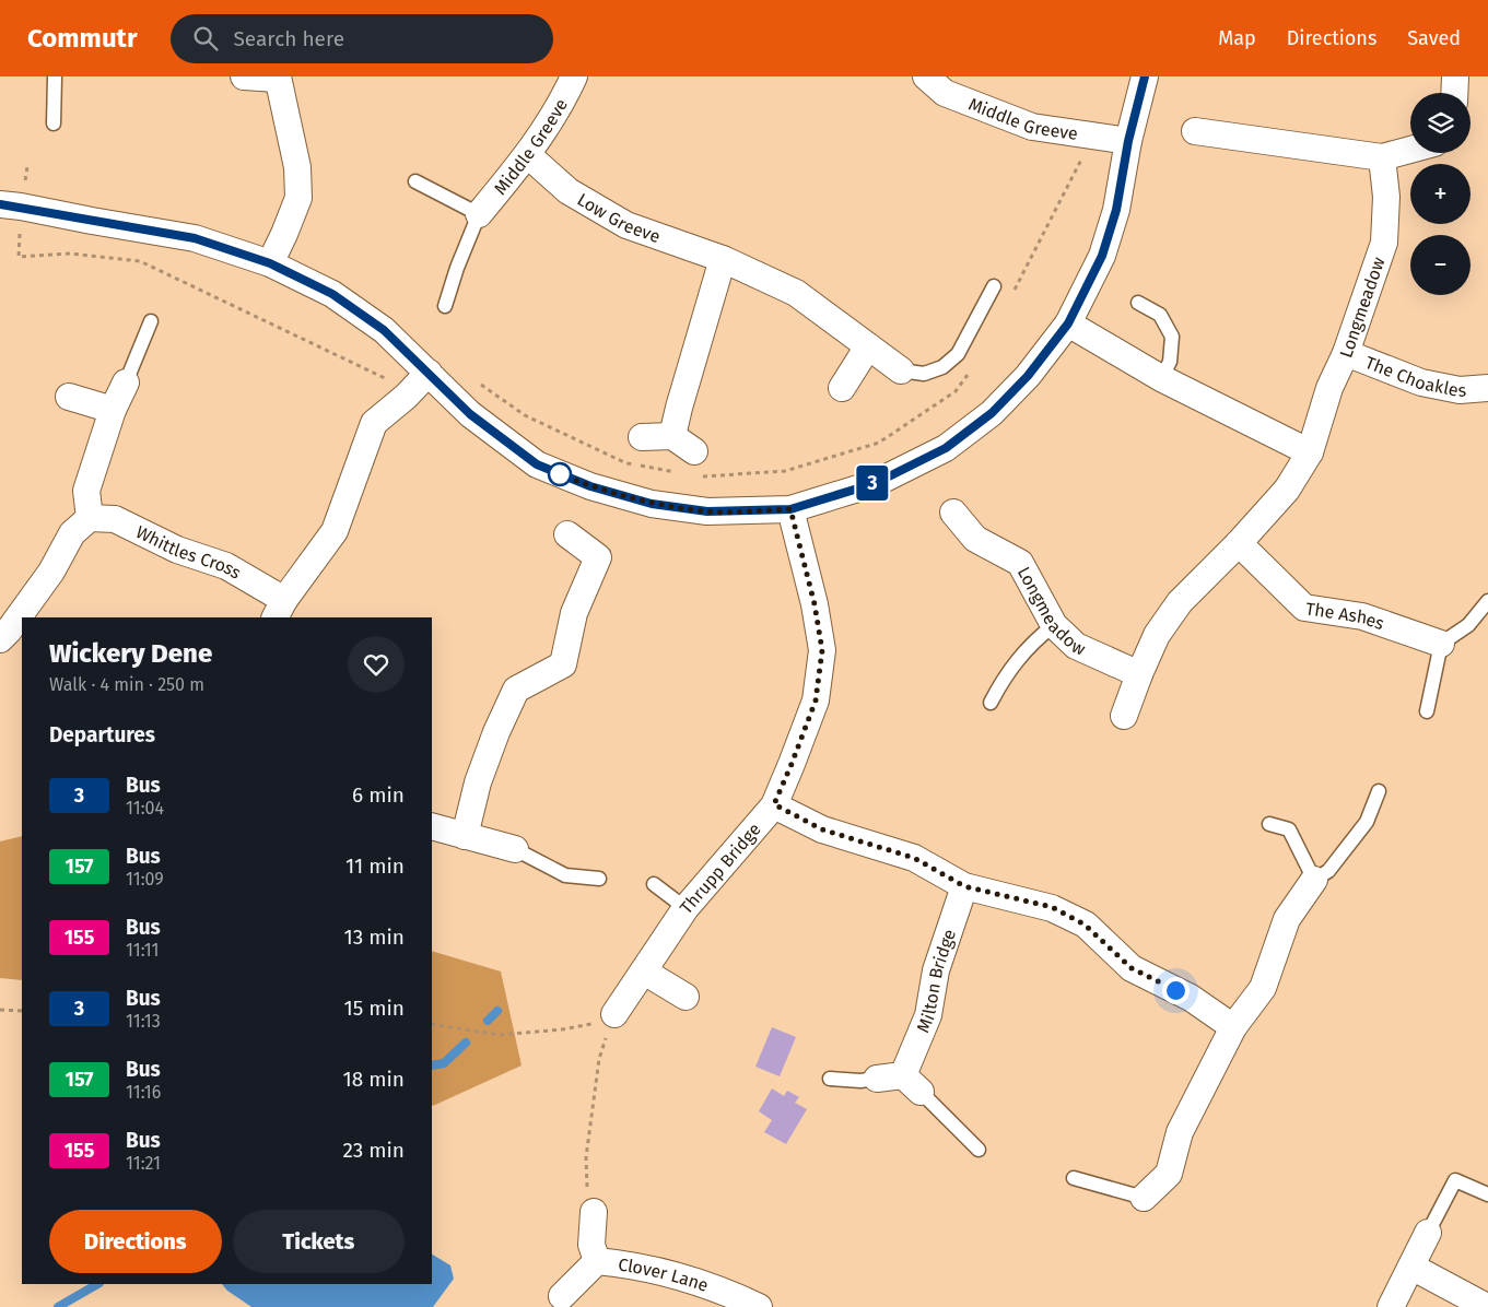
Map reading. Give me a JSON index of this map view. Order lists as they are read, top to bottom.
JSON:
{
  "streets": {
    "street": [
      "Middle Greeve",
      "Low Greeve",
      "Longmeadow",
      "The Choakles",
      "Whittles Cross",
      "The Ashes",
      "Thrupp Bridge",
      "Milton Bridge",
      "Clover Lane"
    ]
  },
  "crossings": [
    ["Middle Greeve", "Low Greeve"],
    ["Longmeadow", "The Choakles"],
    ["Longmeadow", "The Ashes"]
  ],
  "lines": ["bus line 3"],
  "page": {
    "header": "Commutr",
    "search": "Search here",
    "nav": ["Map", "Directions", "Saved"],
    "on_map": "3",
    "map_buttons": ["+", "−"],
    "heading": [
      ["Wickery Dene", "Walk · 4 min · 250 m"],
      "Departures"
    ],
    "list": [
      {
        "mark": "3",
        "name": "Bus",
        "note": "11:04",
        "value": "6 min"
      },
      {
        "mark": "157",
        "name": "Bus",
        "note": "11:09",
        "value": "11 min"
      },
      {
        "mark": "155",
        "name": "Bus",
        "note": "11:11",
        "value": "13 min"
      },
      {
        "mark": "3",
        "name": "Bus",
        "note": "11:13",
        "value": "15 min"
      },
      {
        "mark": "157",
        "name": "Bus",
        "note": "11:16",
        "value": "18 min"
      },
      {
        "mark": "155",
        "name": "Bus",
        "note": "11:21",
        "value": "23 min"
      }
    ],
    "buttons": ["Directions", "Tickets"]
  }
}
